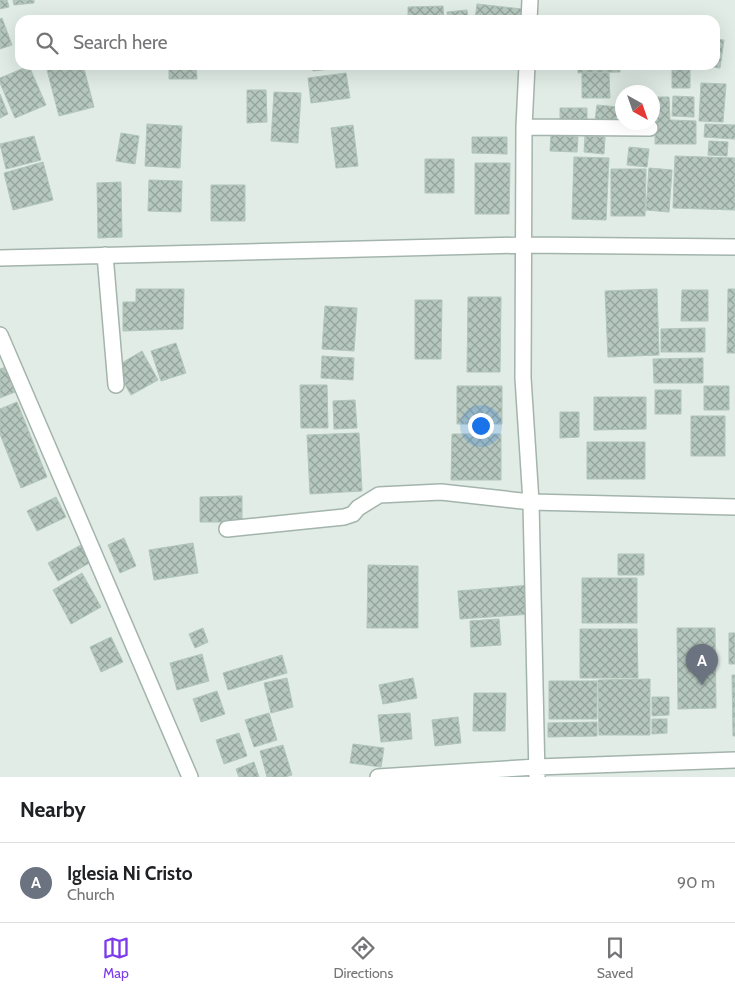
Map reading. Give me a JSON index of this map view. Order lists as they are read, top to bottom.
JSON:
{
  "north": "bottom right",
  "page": {
    "search": "Search here",
    "pins": "A",
    "heading": "Nearby",
    "list": [
      {
        "mark": "A",
        "name": "Iglesia Ni Cristo",
        "note": "Church",
        "value": "90 m"
      }
    ],
    "nav": ["Map", "Directions", "Saved"]
  }
}
